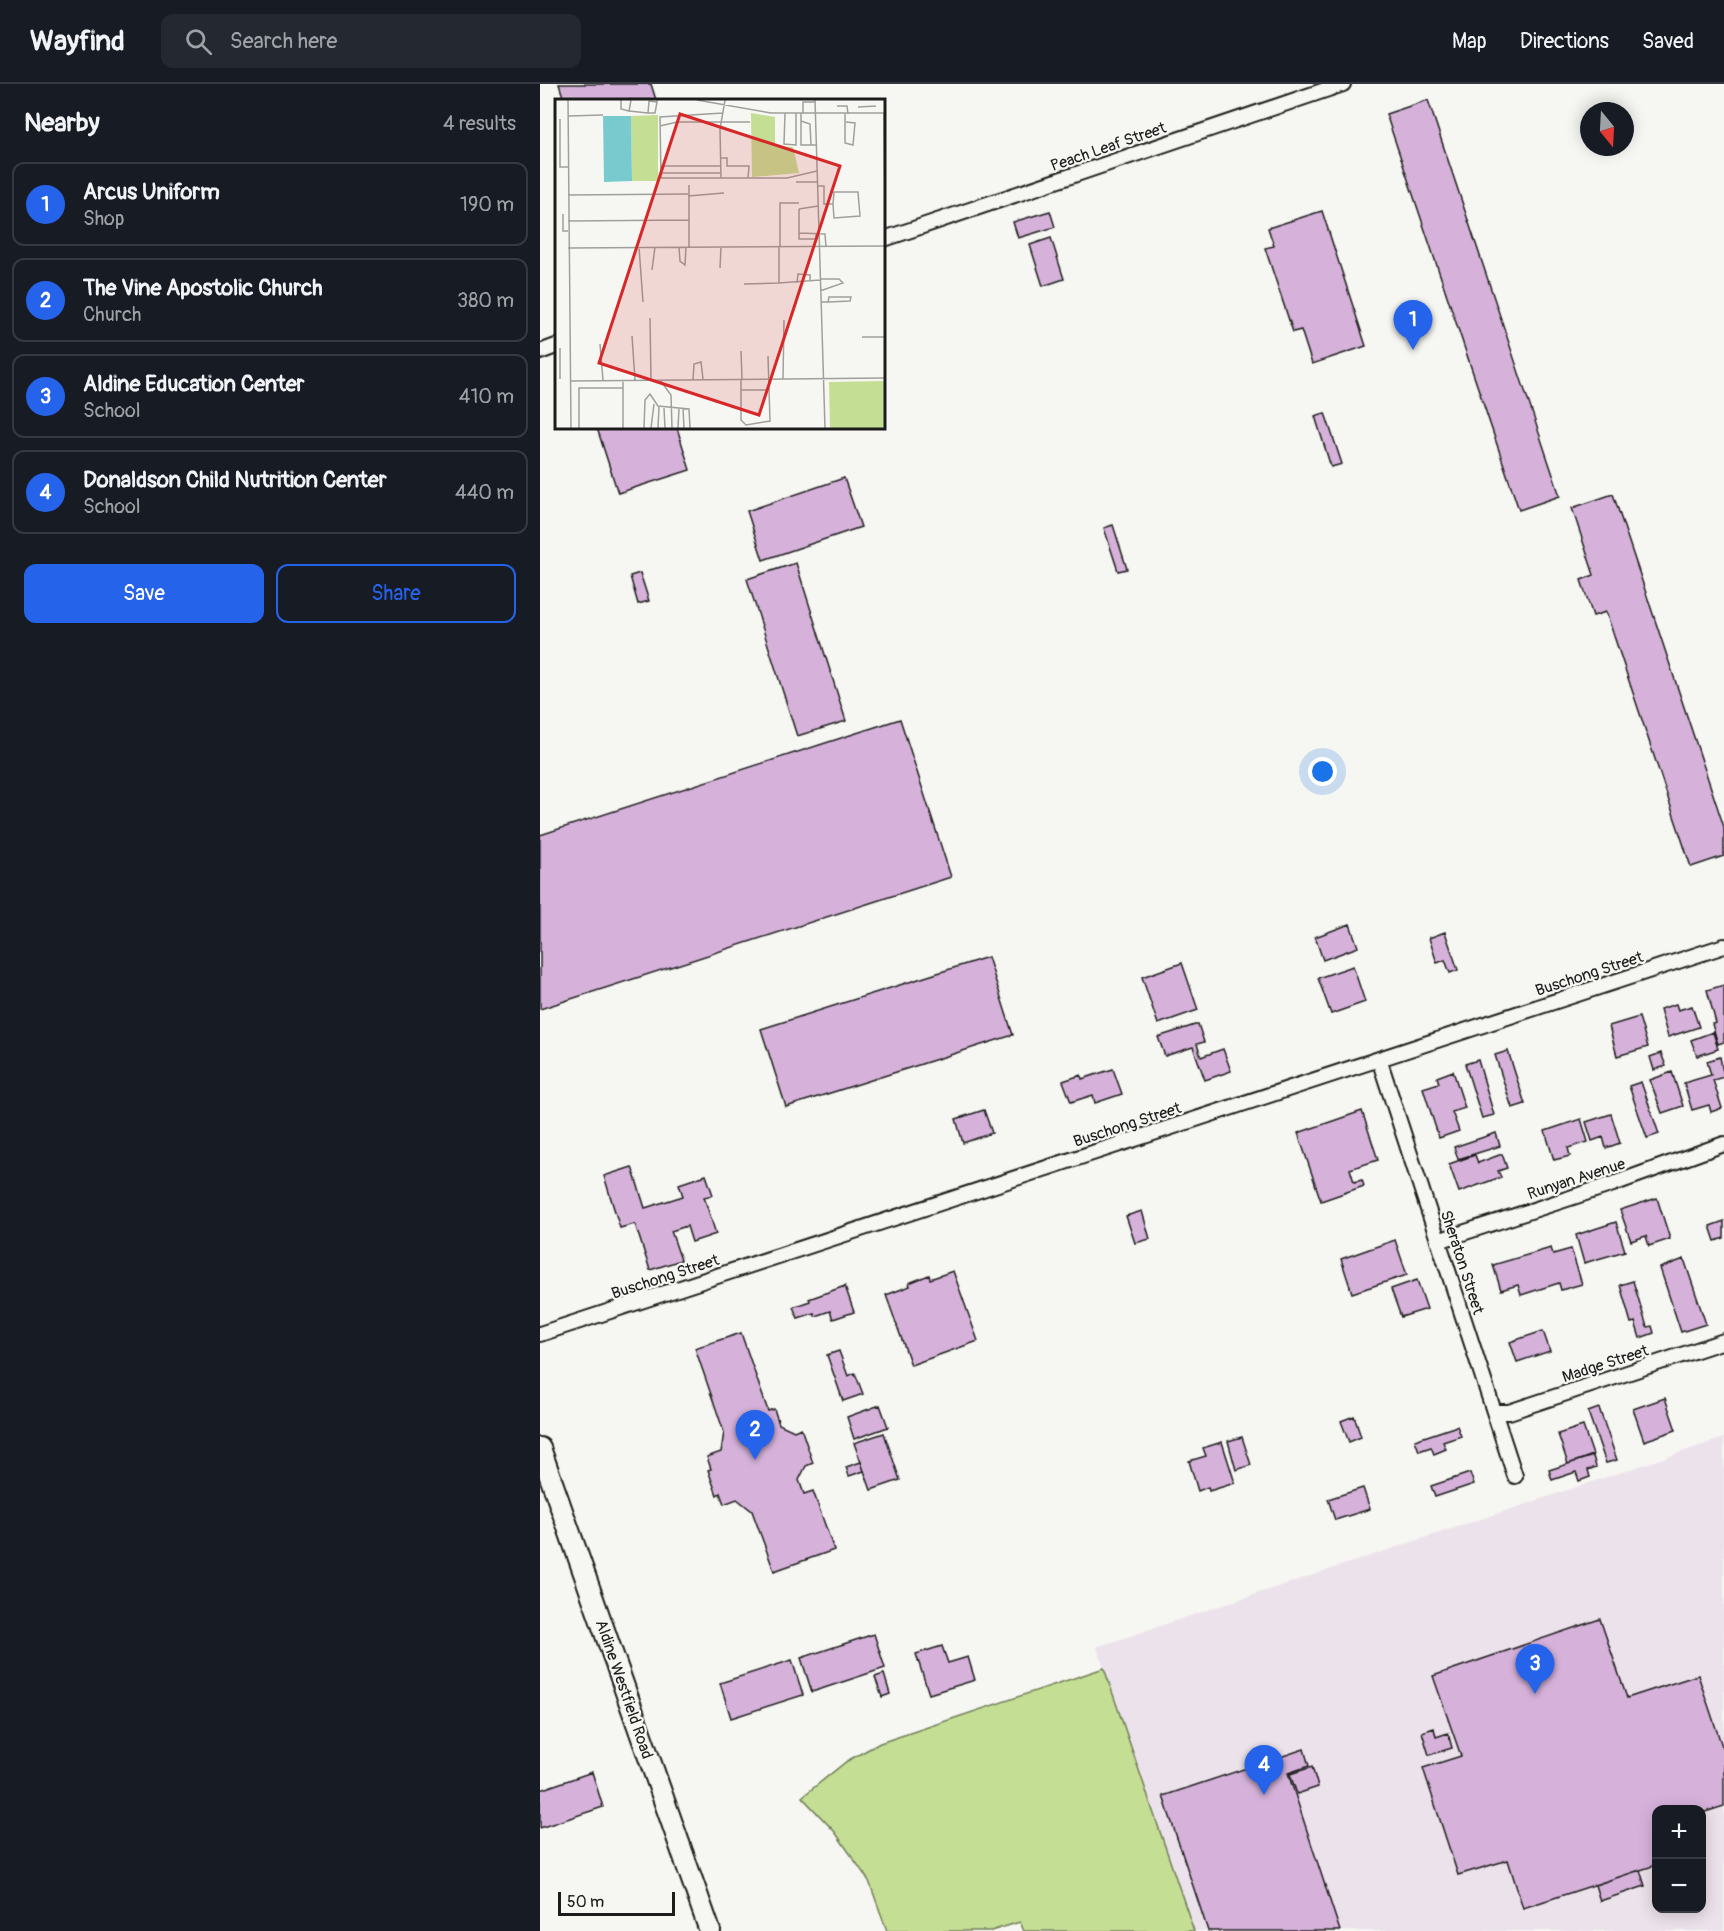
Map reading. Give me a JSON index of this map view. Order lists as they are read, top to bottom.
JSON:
{
  "streets": {
    "main road": ["Aldine Westfield Road"],
    "street": [
      "Peach Leaf Street",
      "Buschong Street",
      "Runyan Avenue",
      "Sheraton Street",
      "Madge Street"
    ]
  },
  "crossings": [
    ["Buschong Street", "Sheraton Street"],
    ["Runyan Avenue", "Sheraton Street"],
    ["Sheraton Street", "Madge Street"]
  ],
  "scale_bar": "50 m",
  "north": "bottom",
  "page": {
    "header": "Wayfind",
    "search": "Search here",
    "nav": ["Map", "Directions", "Saved"],
    "heading": ["Nearby", "4 results"],
    "list": [
      {
        "mark": "1",
        "name": "Arcus Uniform",
        "note": "Shop",
        "value": "190 m"
      },
      {
        "mark": "2",
        "name": "The Vine Apostolic Church",
        "note": "Church",
        "value": "380 m"
      },
      {
        "mark": "3",
        "name": "Aldine Education Center",
        "note": "School",
        "value": "410 m"
      },
      {
        "mark": "4",
        "name": "Donaldson Child Nutrition Center",
        "note": "School",
        "value": "440 m"
      }
    ],
    "pins": [
      "1",
      "2",
      "3",
      "4"
    ],
    "buttons": ["Save", "Share"],
    "map_buttons": ["+", "−"],
    "scale": "50 m"
  }
}
